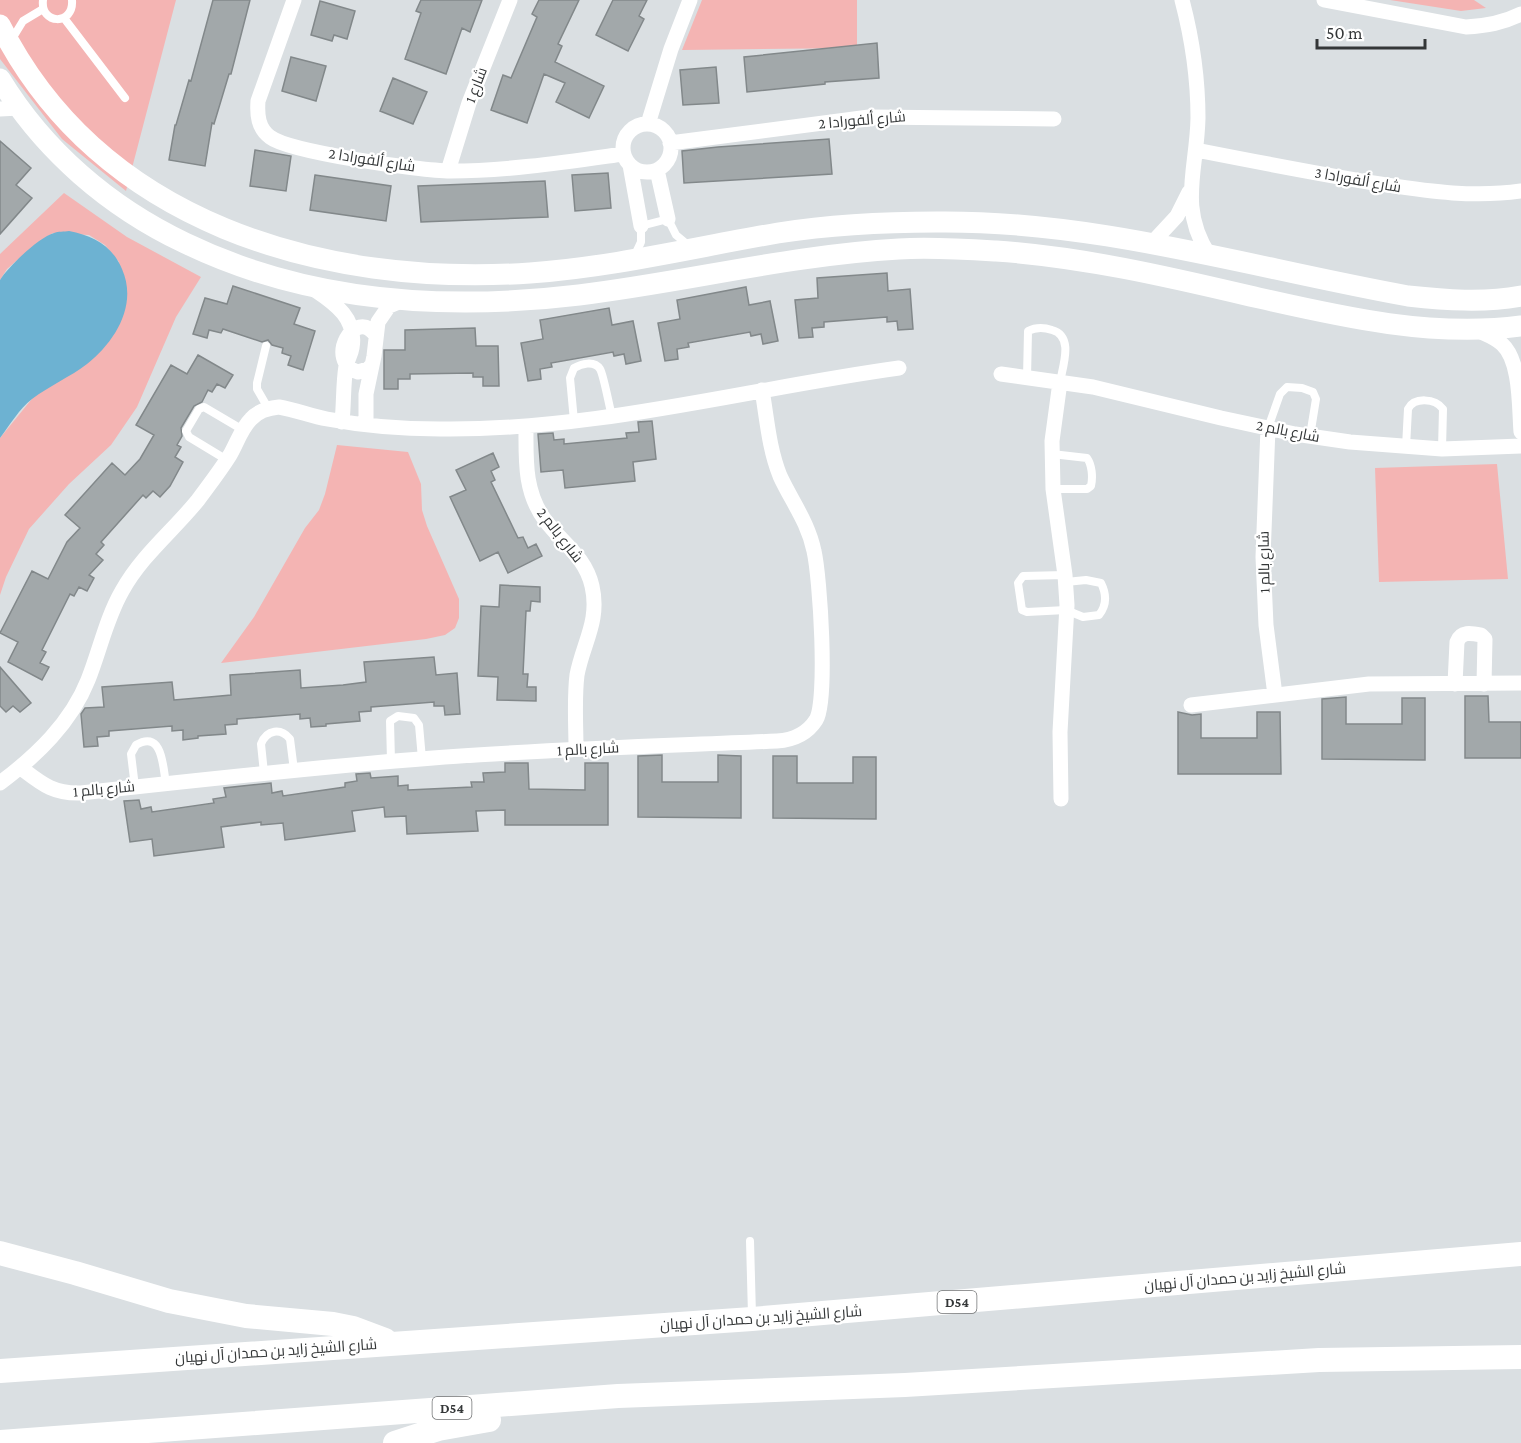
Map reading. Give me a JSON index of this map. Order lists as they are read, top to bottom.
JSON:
{
  "streets": {
    "main road": ["شارع الشيخ زايد بن حمدان آل نهيان", "D54"],
    "street": [
      "شارع 1",
      "شارع ألفورادا 2",
      "شارع ألفورادا 3",
      "شارع بالم 2",
      "شارع بالم 1"
    ]
  },
  "crossings": [
    ["شارع 1", "شارع ألفورادا 2"],
    ["شارع بالم 2", "شارع بالم 1"]
  ],
  "scale_bar": "50 m"
}
